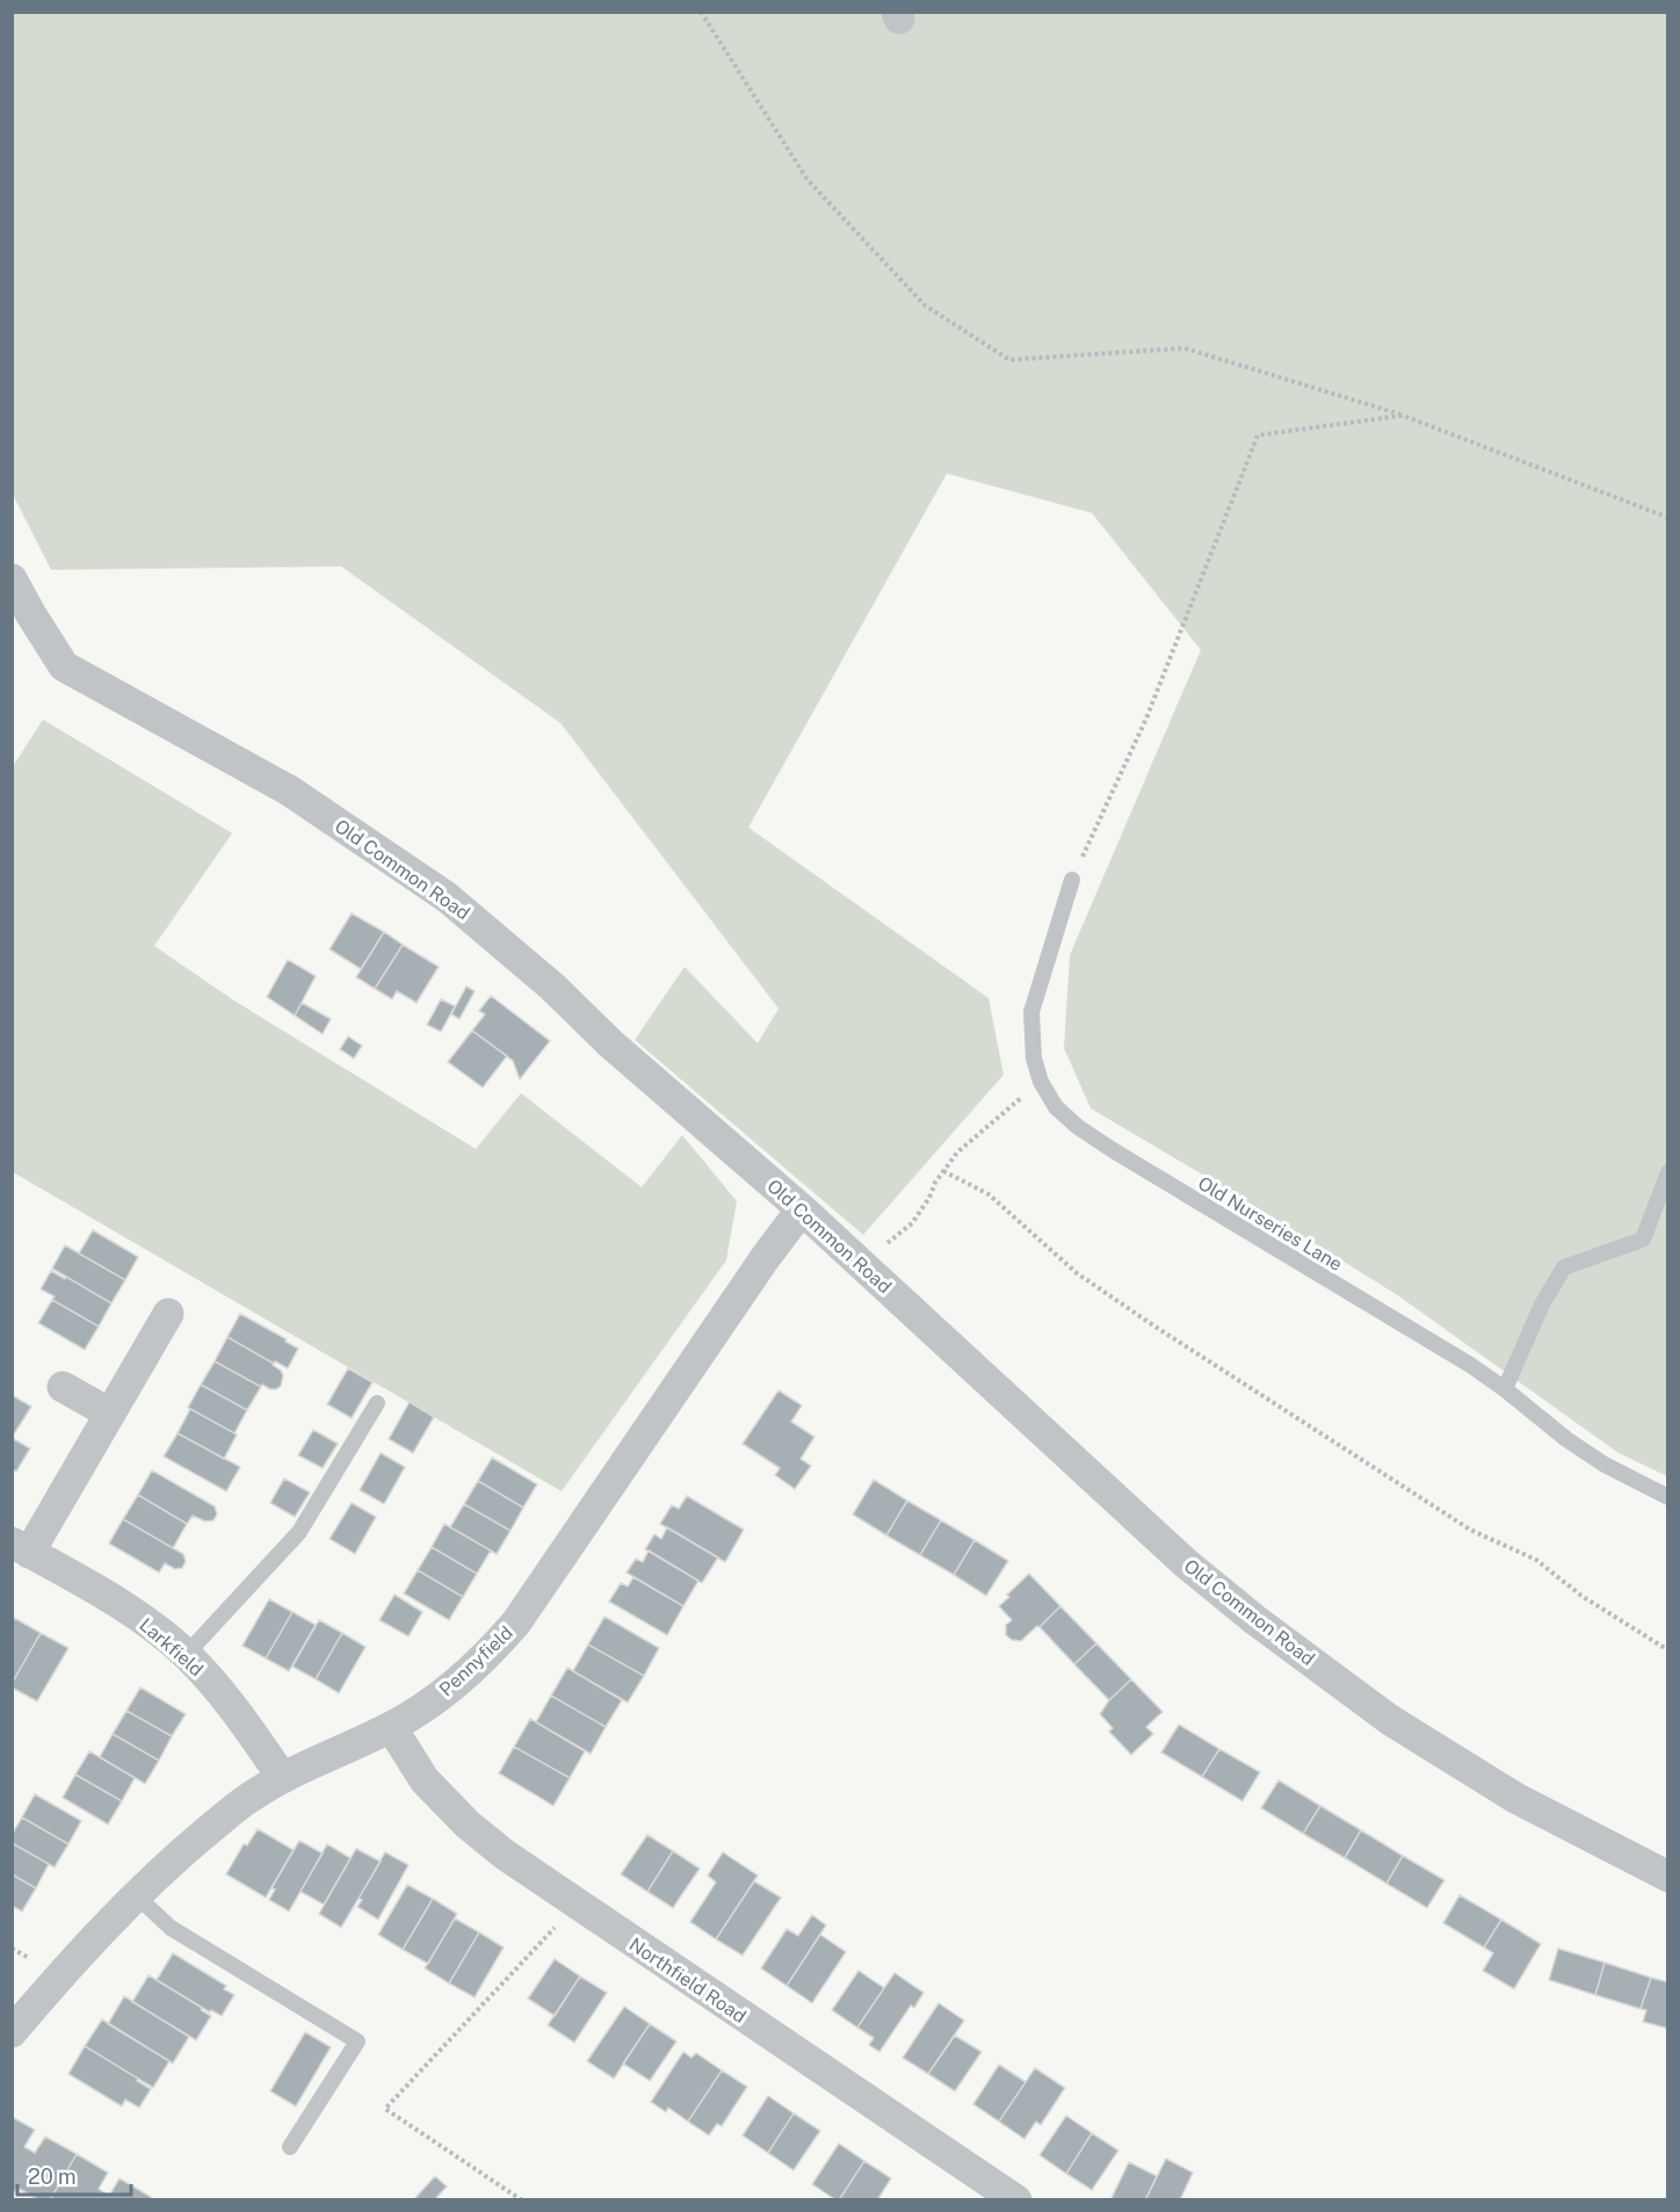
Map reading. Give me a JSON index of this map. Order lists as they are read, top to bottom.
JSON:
{
  "streets": {
    "street": [
      "Old Common Road",
      "Larkfield",
      "Pennyfield",
      "Northfield Road"
    ],
    "lane": ["Old Nurseries Lane"]
  },
  "crossings": [
    ["Old Common Road", "Pennyfield"],
    ["Larkfield", "Pennyfield"],
    ["Pennyfield", "Northfield Road"]
  ],
  "scale_bar": "20 m"
}
